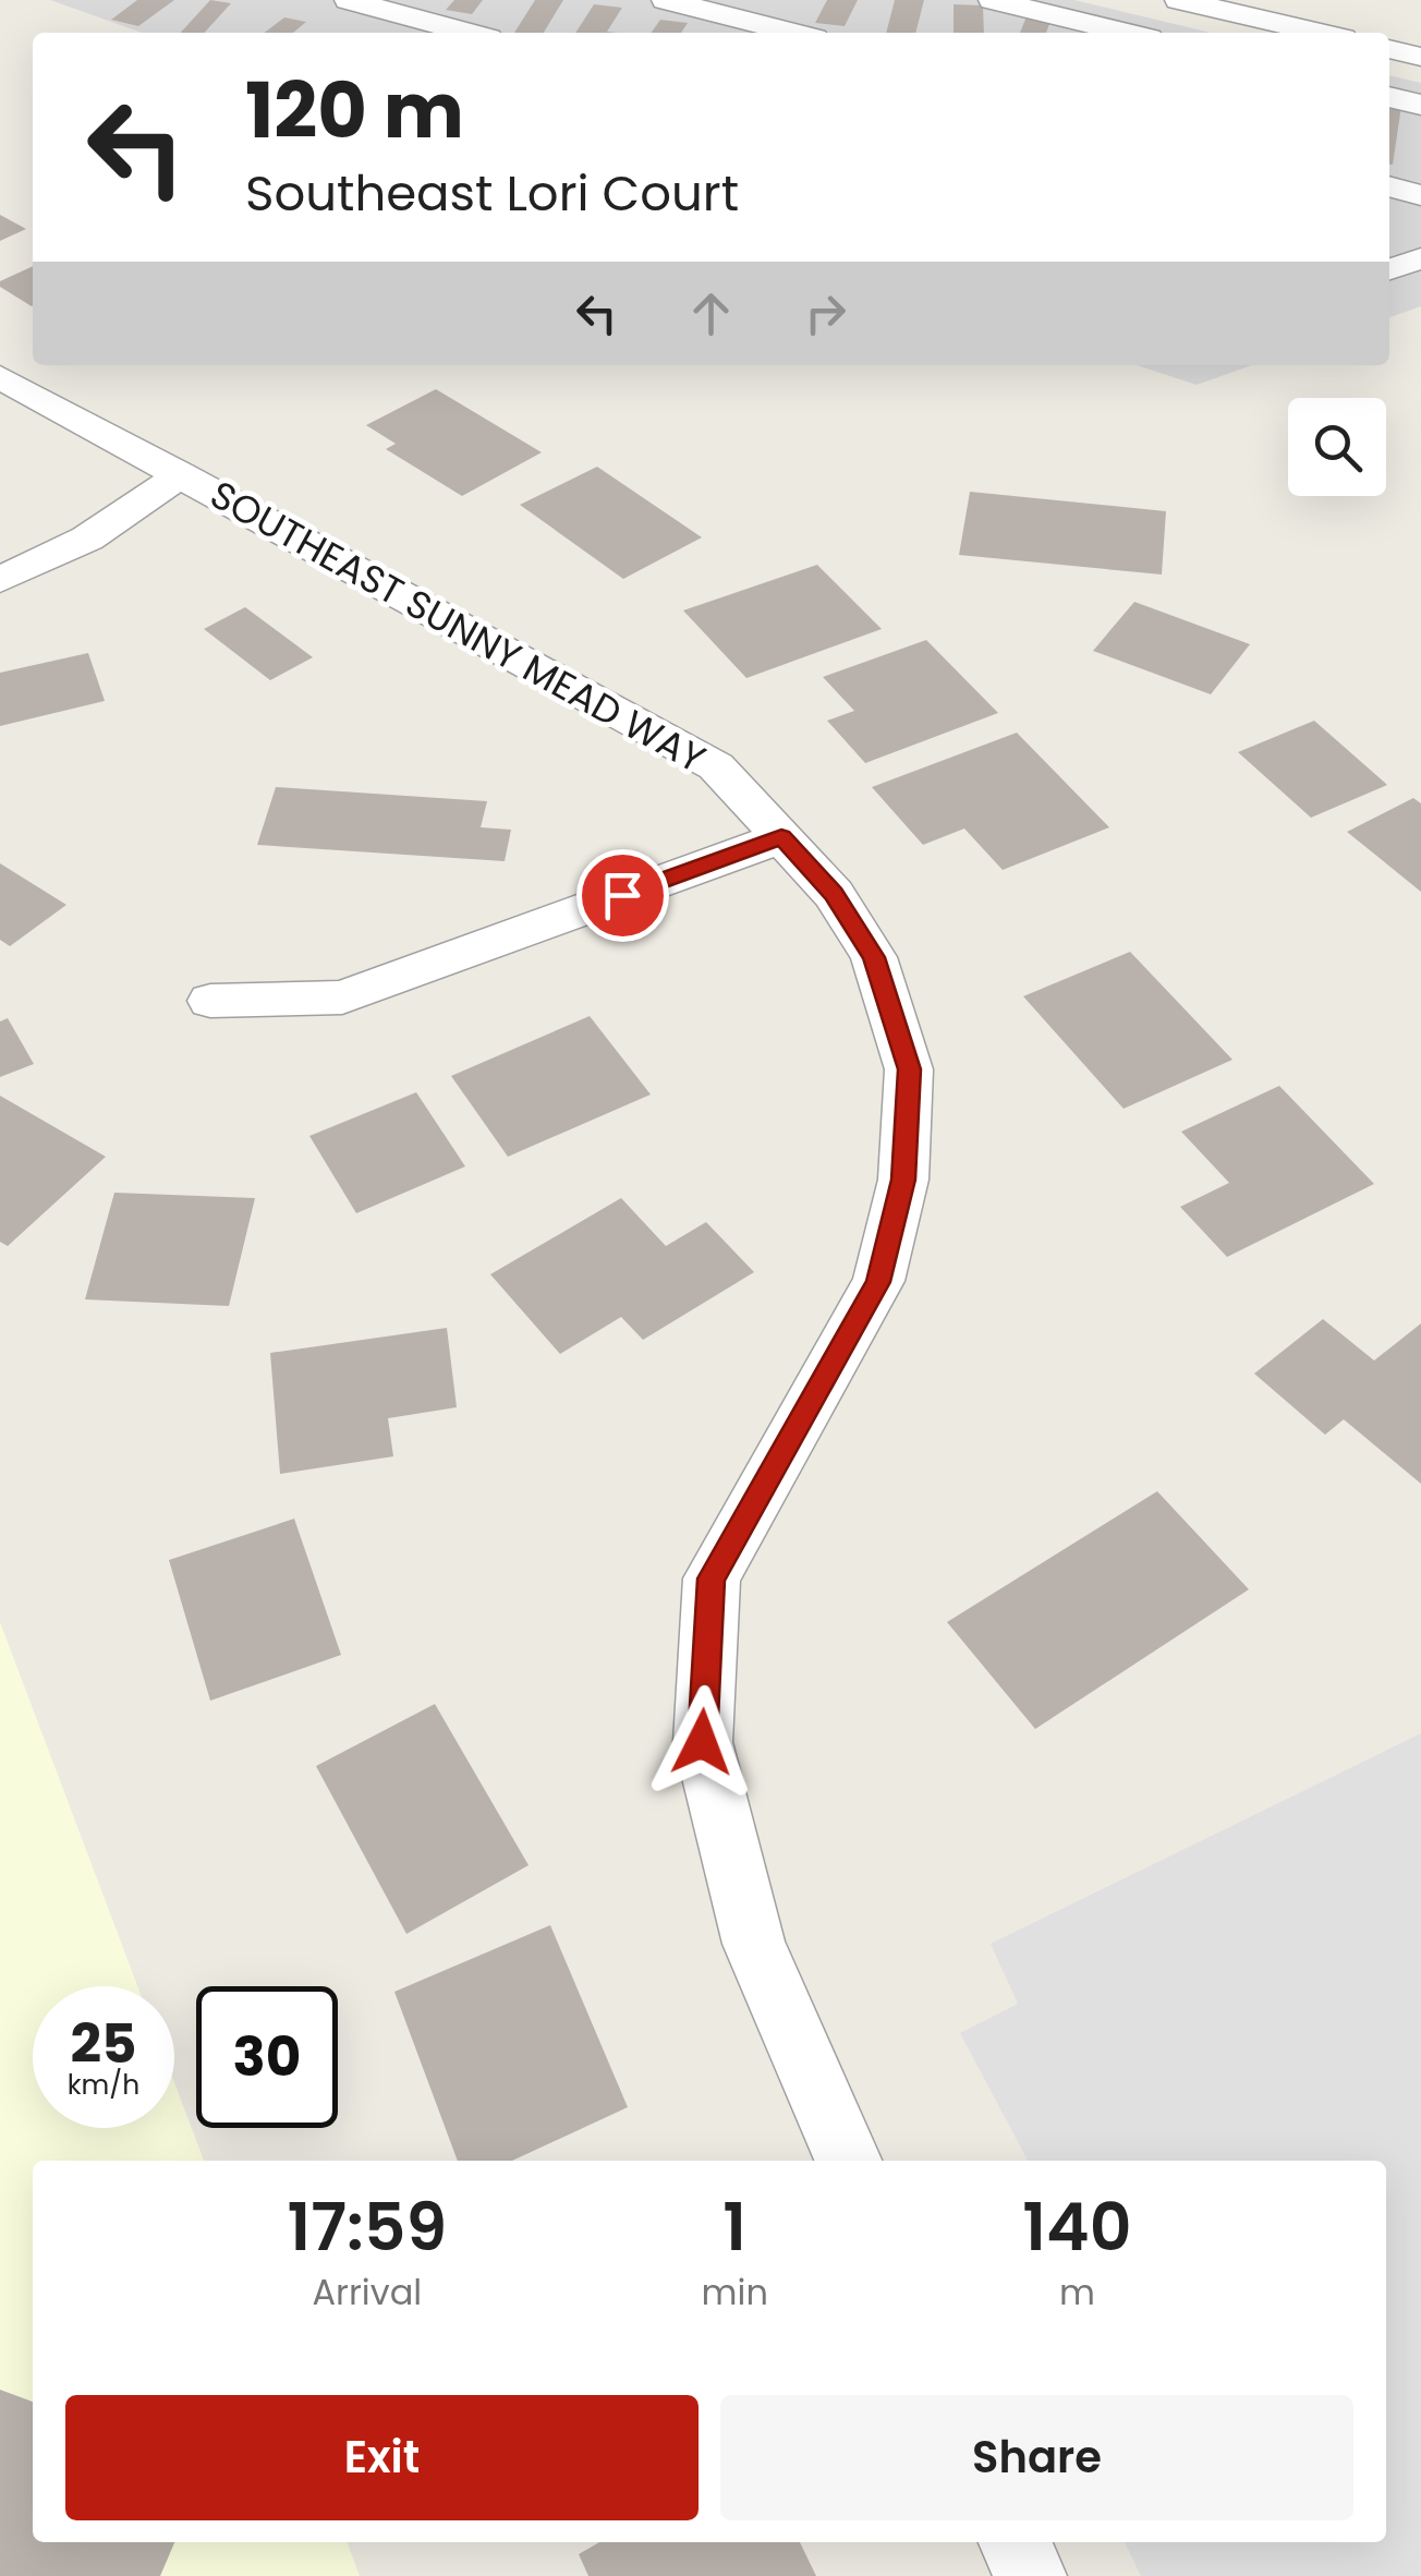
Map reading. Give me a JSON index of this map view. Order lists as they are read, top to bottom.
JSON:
{
  "streets": {
    "street": ["SOUTHEAST SUNNY MEAD WAY"]
  },
  "page": {
    "turn": ["120 m", "Southeast Lori Court"],
    "speed": "25 km/h",
    "limit": "30",
    "eta": [
      "17:59",
      "Arrival",
      "1",
      "min",
      "140",
      "m"
    ],
    "buttons": ["Exit", "Share"]
  }
}
